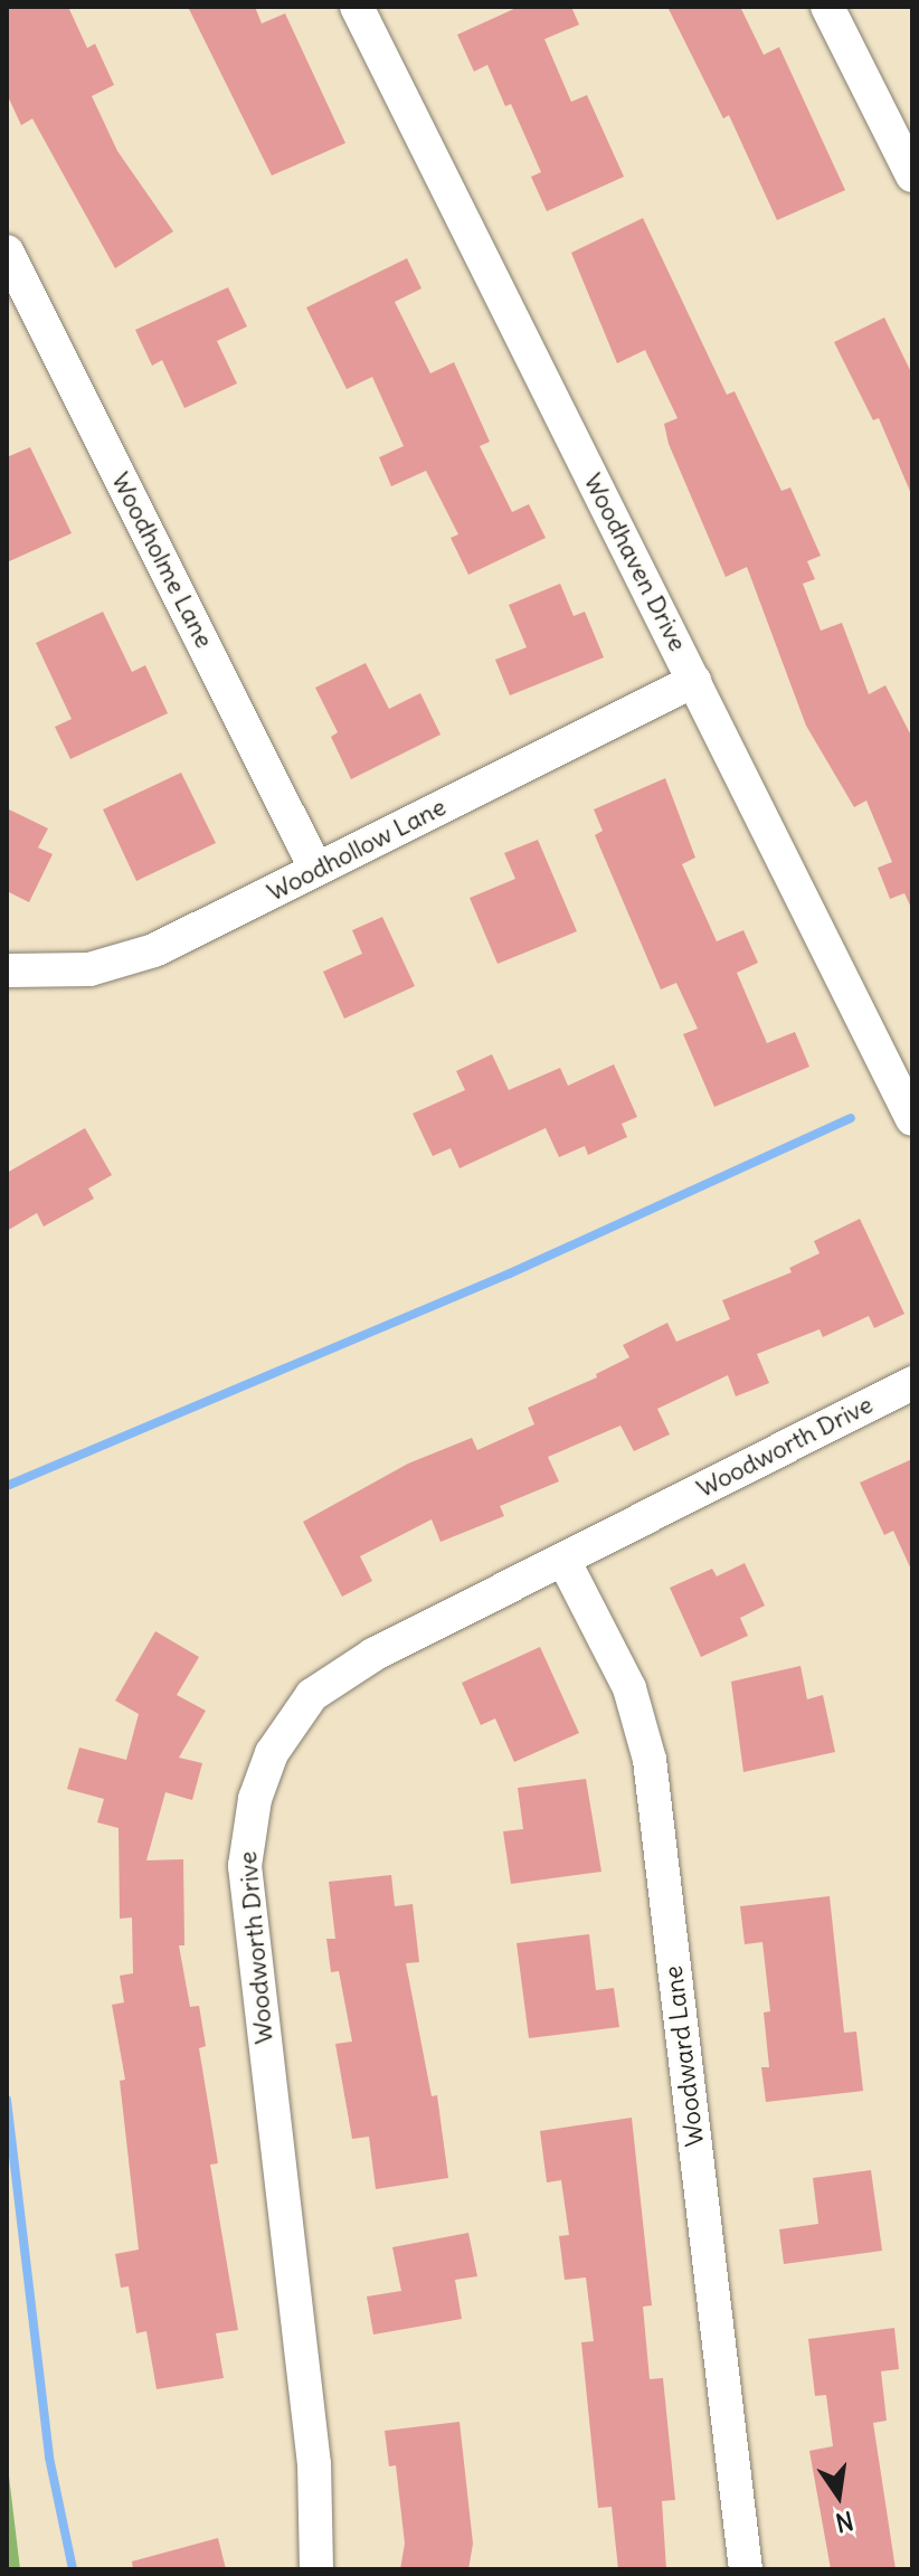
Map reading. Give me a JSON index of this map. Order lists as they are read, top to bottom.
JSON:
{
  "streets": {
    "street": [
      "Woodholme Lane",
      "Woodhaven Drive",
      "Woodhollow Lane",
      "Woodworth Drive",
      "Woodward Lane"
    ]
  },
  "crossings": [
    ["Woodholme Lane", "Woodhollow Lane"],
    ["Woodhaven Drive", "Woodhollow Lane"],
    ["Woodworth Drive", "Woodward Lane"]
  ],
  "north": "bottom"
}
